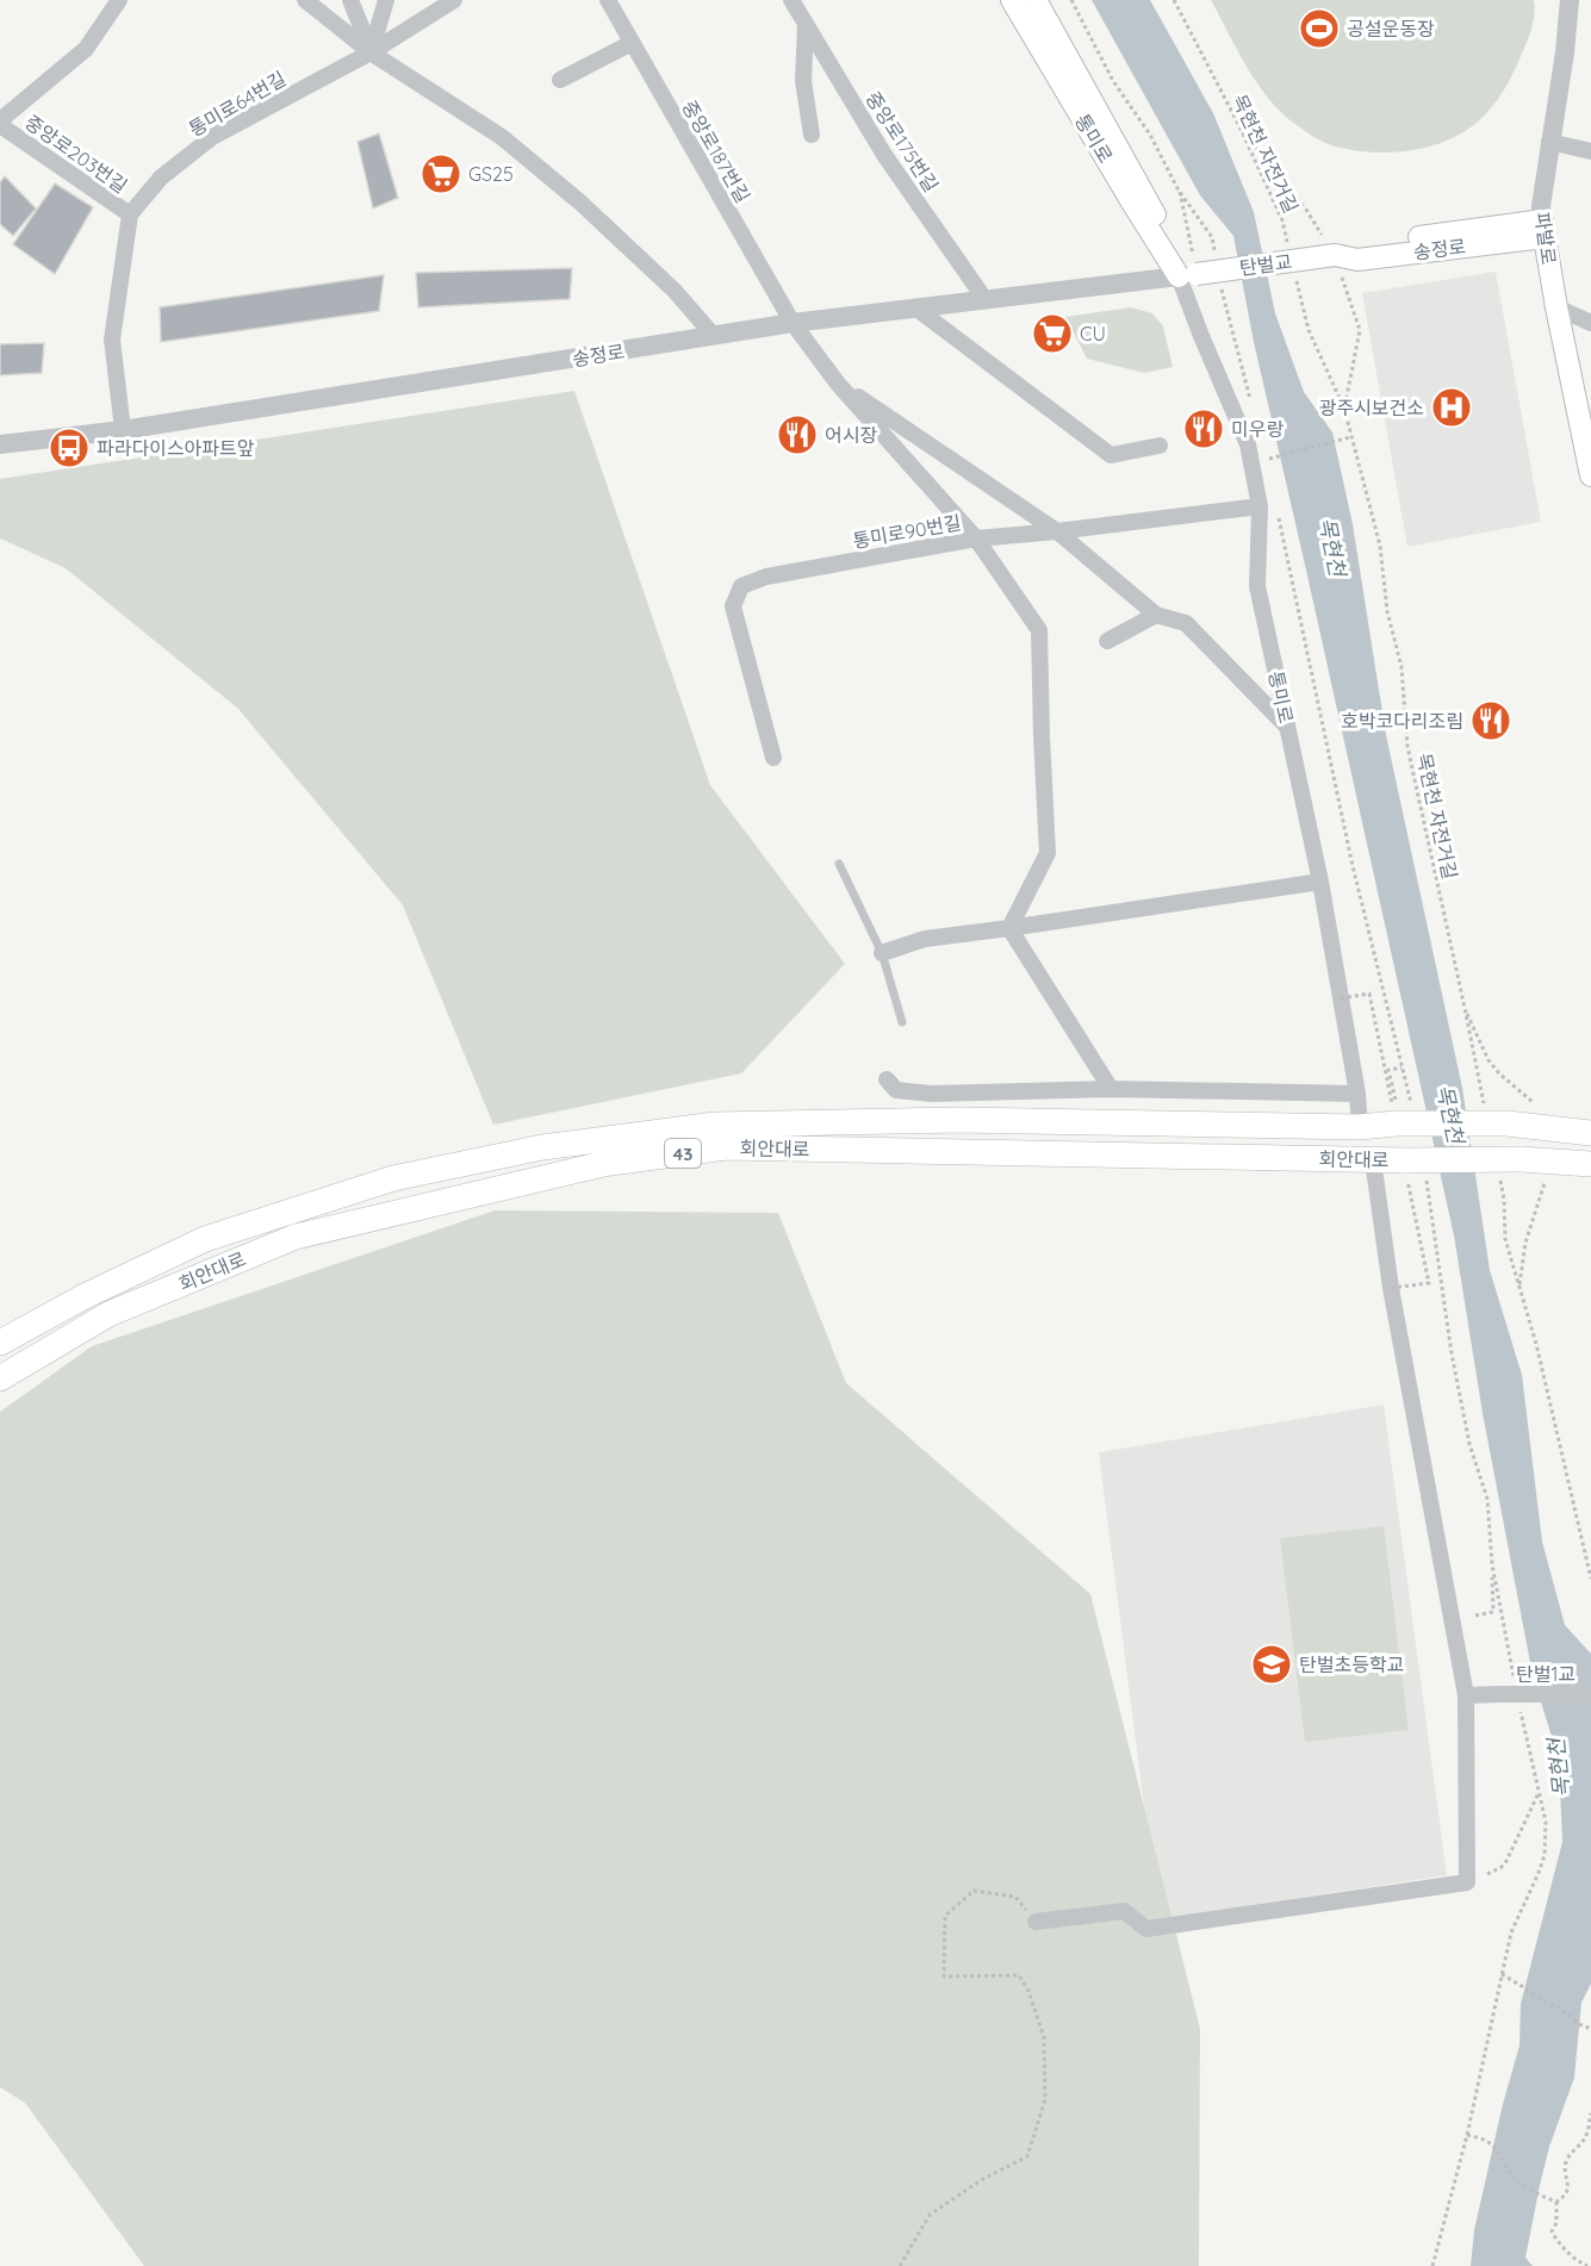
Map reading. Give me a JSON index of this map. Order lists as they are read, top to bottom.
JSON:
{
  "streets": {
    "main road": [
      "통미로",
      "파발로",
      "탄벌교",
      "회안대로",
      "43"
    ],
    "street": [
      "통미로64번길",
      "중앙로175번길",
      "중앙로187번길",
      "중앙로203번길",
      "송정로",
      "통미로90번길",
      "탄벌1교"
    ],
    "path": ["목현천 자전거길"]
  },
  "crossings": [
    ["통미로64번길", "중앙로203번길"],
    ["통미로", "송정로"],
    ["통미로", "탄벌교"],
    ["통미로", "통미로90번길"],
    ["통미로", "회안대로"],
    ["중앙로175번길", "송정로"],
    ["중앙로187번길", "송정로"],
    ["목현천 자전거길", "43"],
    ["파발로", "탄벌교"],
    ["송정로", "탄벌교"],
    ["회안대로", "43"]
  ],
  "water": ["목현천"],
  "places": {
    "sports": ["공설운동장"],
    "supermarket": ["GS25", "CU"],
    "hospital": ["광주시보건소"],
    "restaurant": ["미우랑", "어시장", "호박코다리조림"],
    "bus stop": ["파라다이스아파트앞"],
    "school or university": ["탄벌초등학교"]
  }
}
